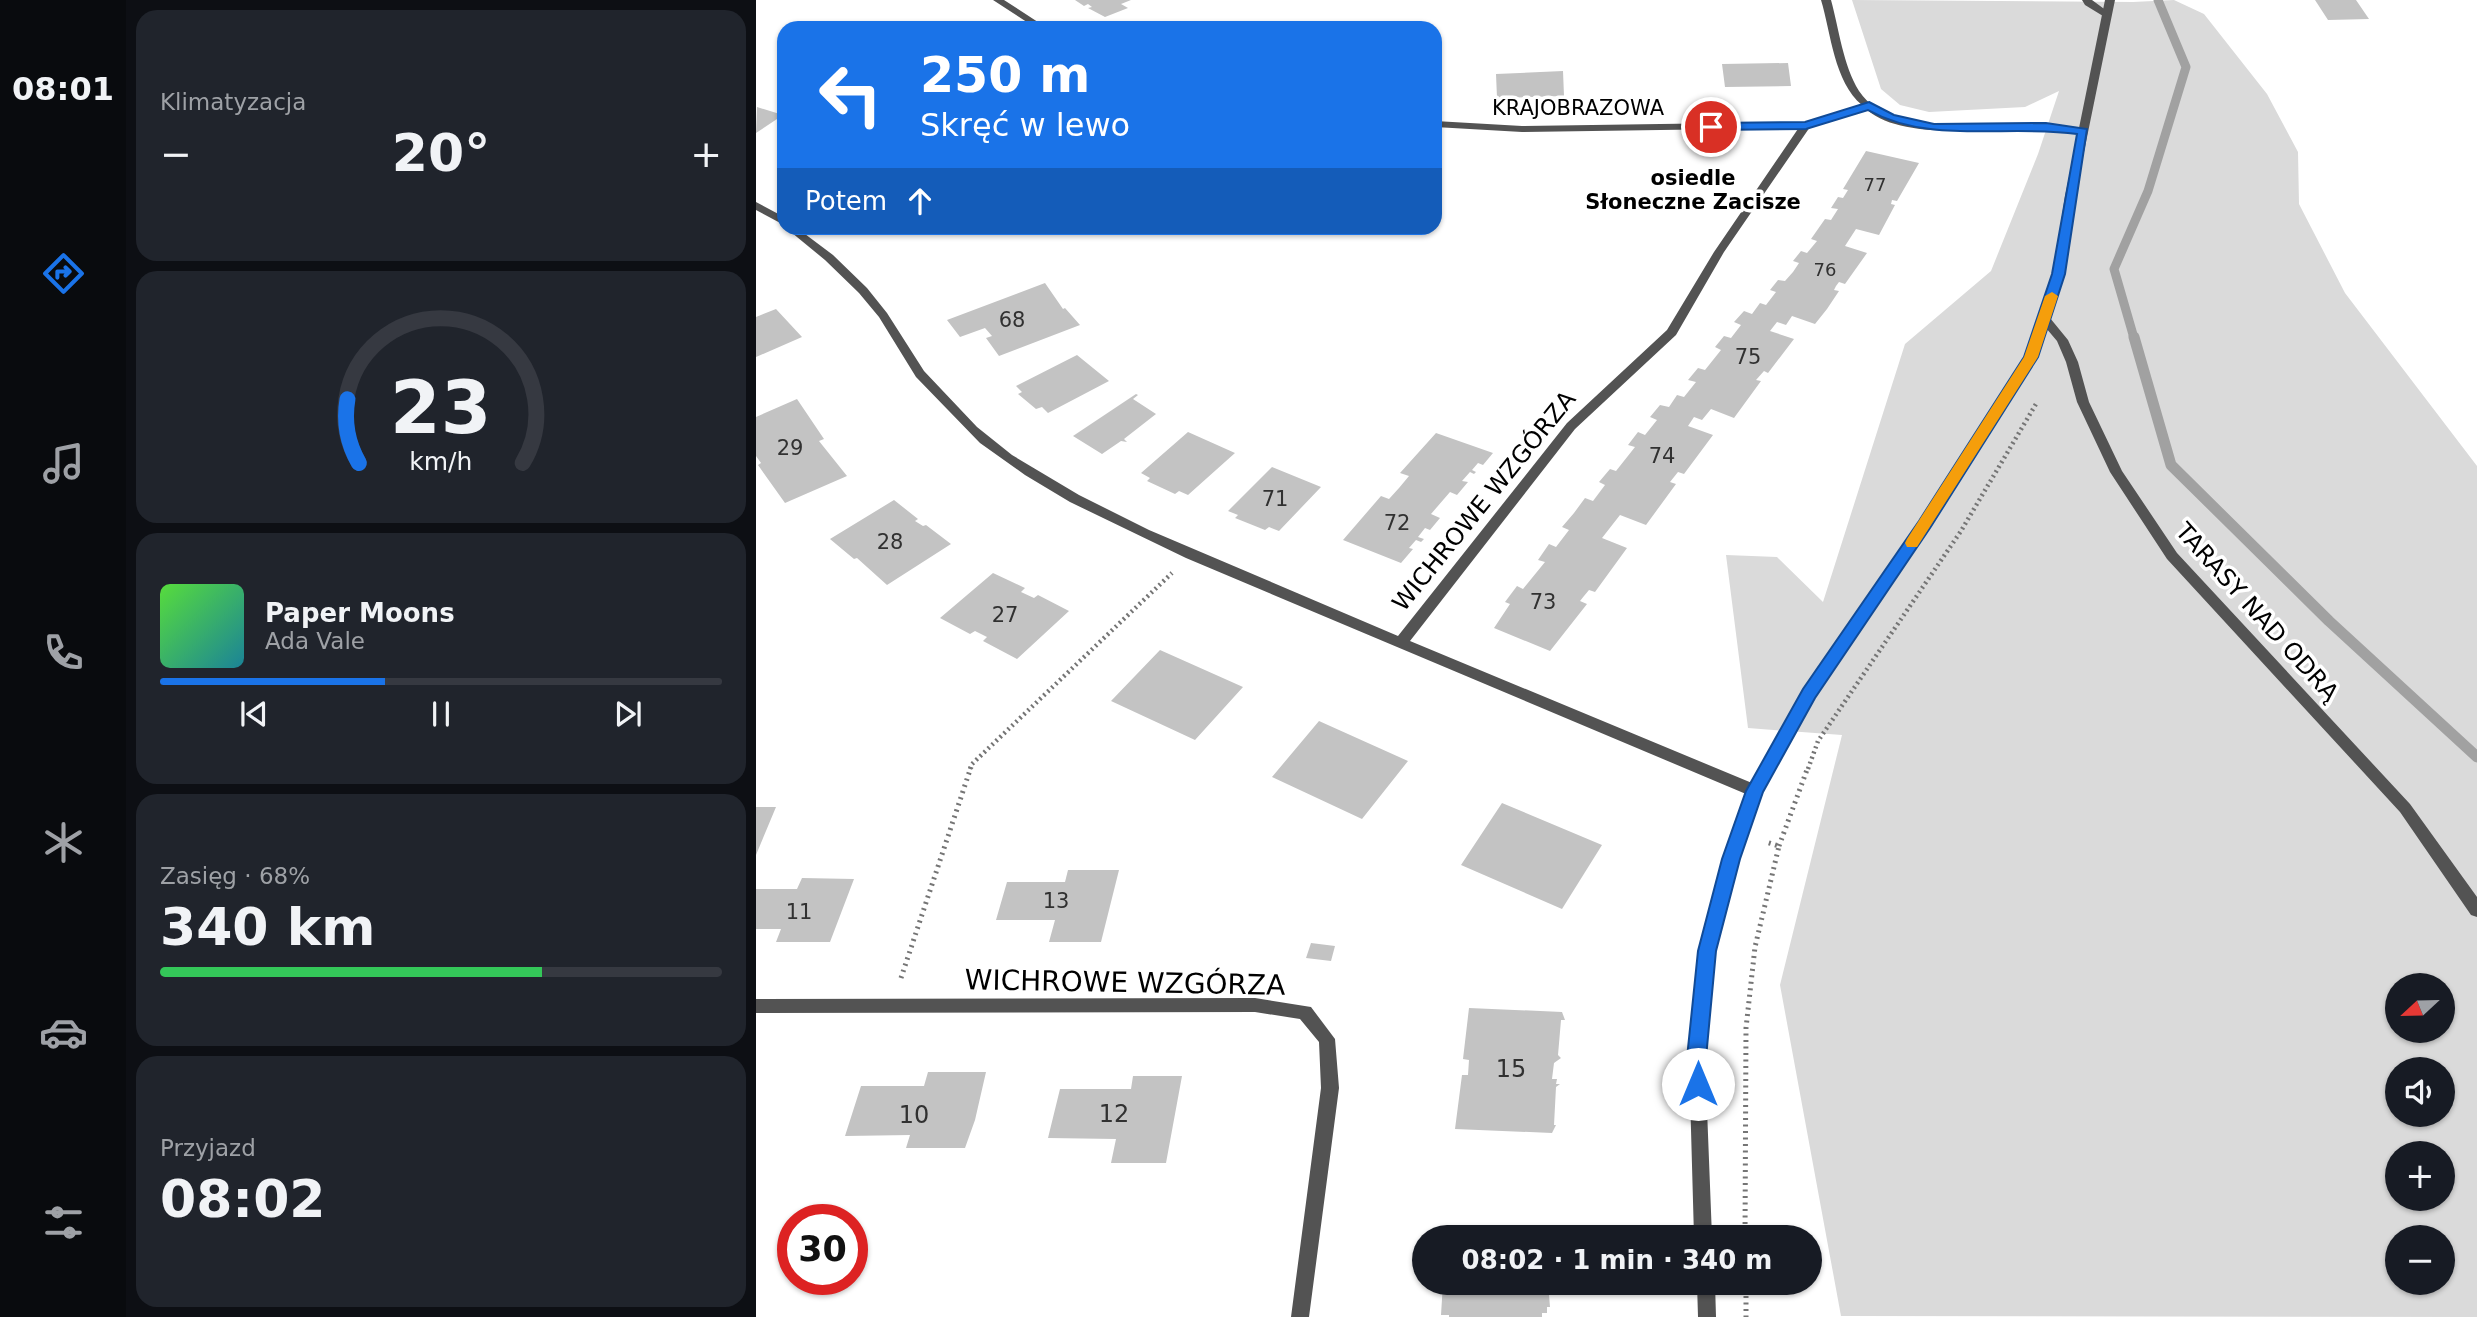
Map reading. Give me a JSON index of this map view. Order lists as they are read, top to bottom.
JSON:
{
  "streets": {
    "street": ["KRAJOBRAZOWA", "WICHROWE WZGÓRZA", "TARASY NAD ODRĄ"]
  },
  "crossings": [
    ["KRAJOBRAZOWA", "WICHROWE WZGÓRZA"]
  ],
  "districts": ["osiedle Słoneczne Zacisze"],
  "house_numbers": [
    "77",
    "76",
    "68",
    "75",
    "29",
    "74",
    "71",
    "72",
    "28",
    "73",
    "27",
    "13",
    "11",
    "15",
    "12",
    "10"
  ],
  "north": "left",
  "page": {
    "tabs": "08:01",
    "tile": [
      "Klimatyzacja",
      ["Zasięg · 68%", "340 km"],
      ["Przyjazd", "08:02"]
    ],
    "turn": ["250 m", "Skręć w lewo"],
    "heat": ["−", "20°", "+"],
    "then": "Potem",
    "song": ["Paper Moons", "Ada Vale"],
    "map_buttons": ["+", "−"],
    "limit": "30",
    "trip": "08:02 · 1 min · 340 m",
    "gauge": ["23", "km/h"]
  }
}
